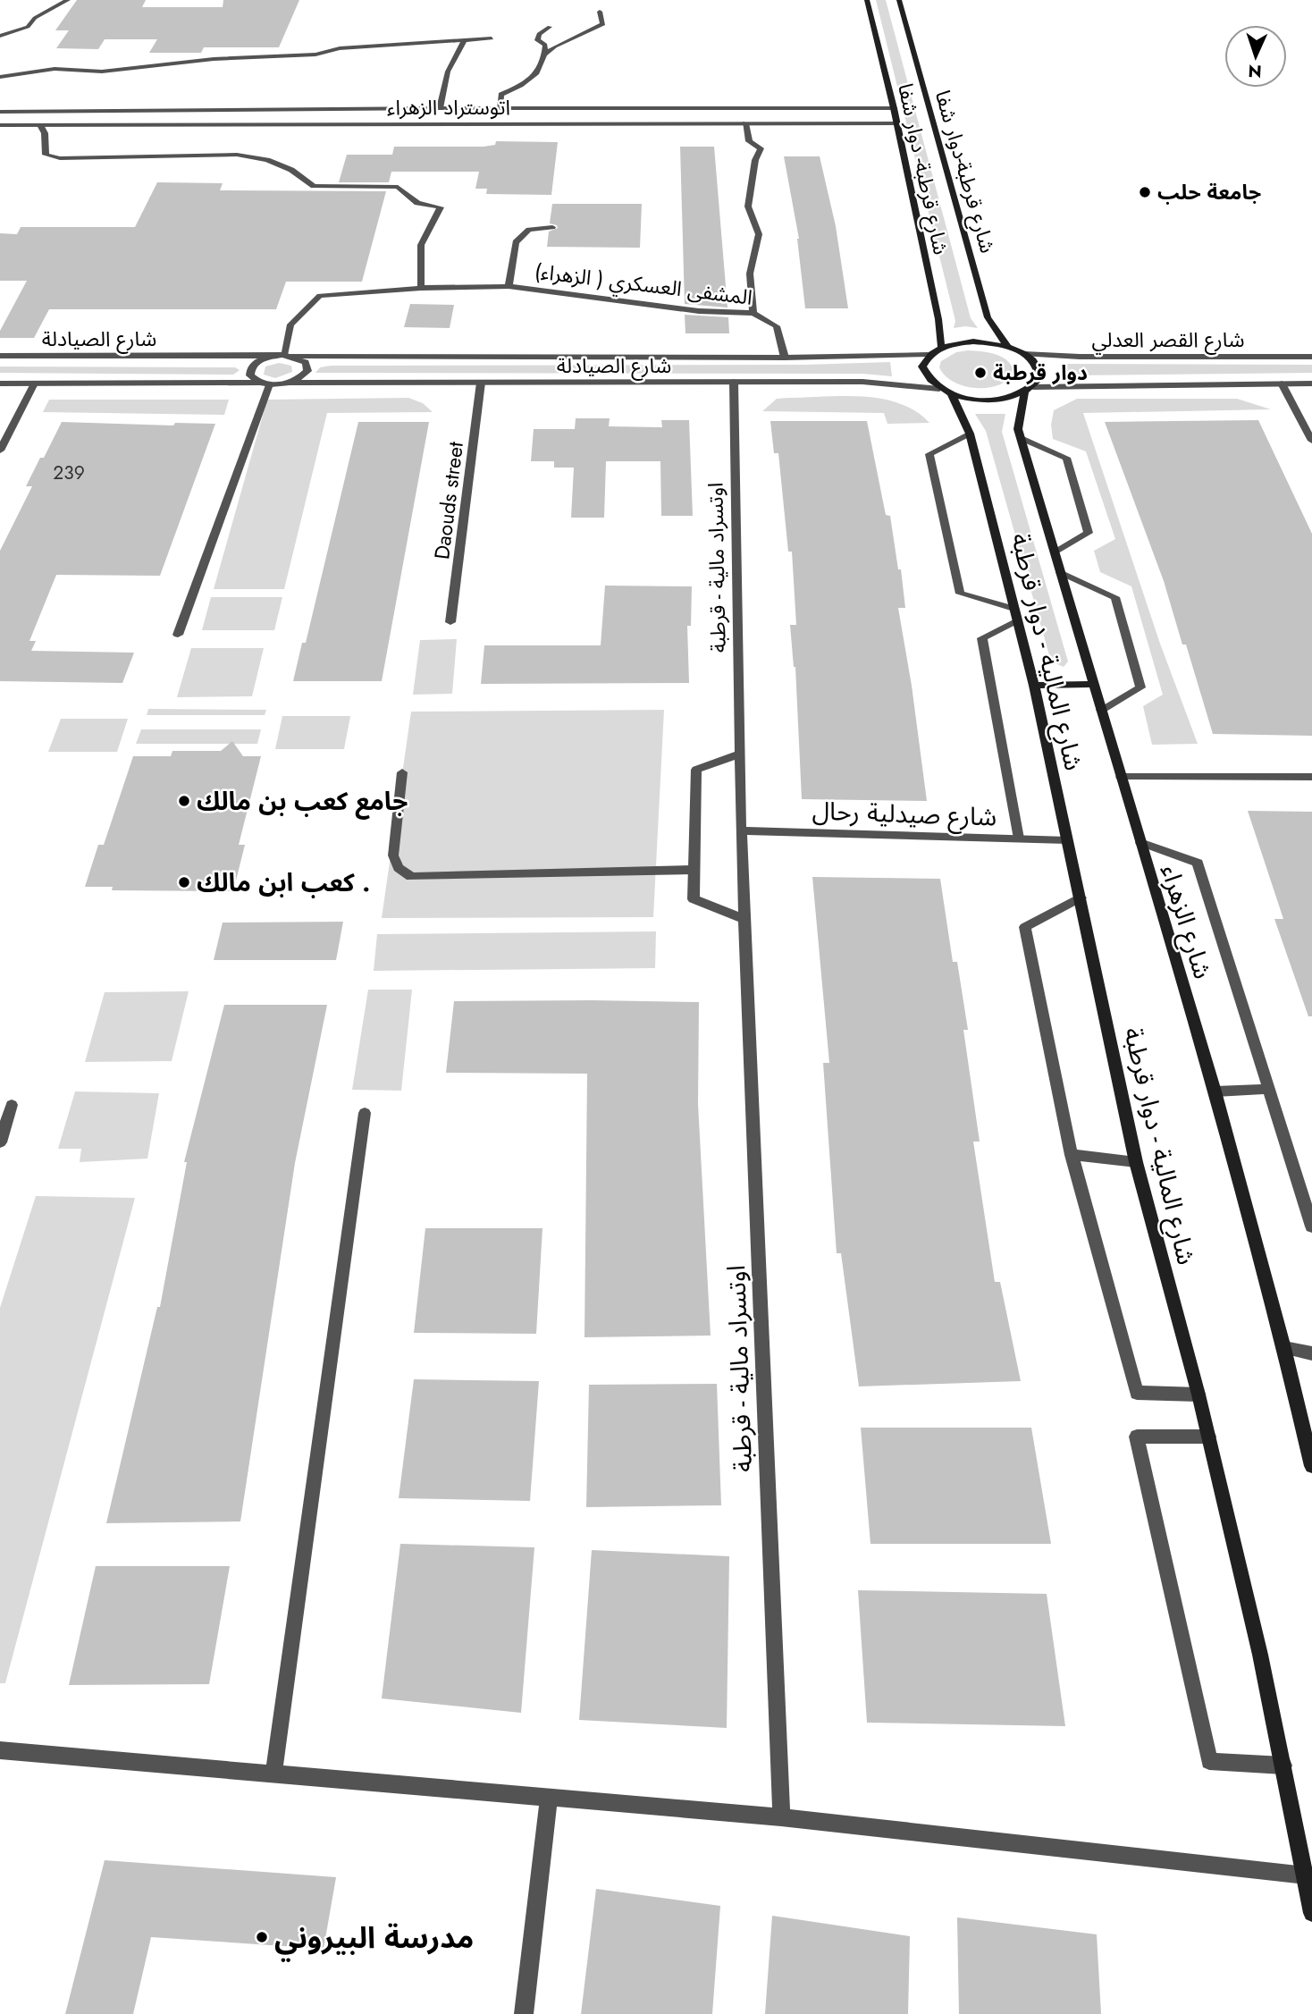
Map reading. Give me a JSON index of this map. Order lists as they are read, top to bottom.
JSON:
{
  "streets": {
    "main road": [
      "شارع قرطبة- دوار شفا",
      "شارع قرطبة-دوار شفا",
      "شارع المالية - دوار قرطبة",
      "شارع الزهراء"
    ],
    "street": [
      "اتوستراد الزهراء",
      "المشفى العسكري ( الزهراء)",
      "شارع الصيادلة",
      "شارع القصر العدلي",
      "Daouds street",
      "اوتسراد مالية - قرطبة",
      "شارع صيدلية رحال"
    ]
  },
  "crossings": [
    ["اتوستراد الزهراء", "شارع قرطبة- دوار شفا"],
    ["المشفى العسكري ( الزهراء)", "شارع الصيادلة"],
    ["شارع الصيادلة", "Daouds street"],
    ["شارع الصيادلة", "اوتسراد مالية - قرطبة"],
    ["شارع الصيادلة", "شارع المالية - دوار قرطبة"],
    ["شارع القصر العدلي", "شارع الزهراء"],
    ["اوتسراد مالية - قرطبة", "شارع صيدلية رحال"],
    ["شارع المالية - دوار قرطبة", "شارع صيدلية رحال"]
  ],
  "places": [
    "جامعة حلب",
    "دوار قرطبة",
    "جامع كعب بن مالك",
    "كعب ابن مالك .",
    "مدرسة البيروني"
  ],
  "house_numbers": ["239"],
  "north": "bottom"
}
